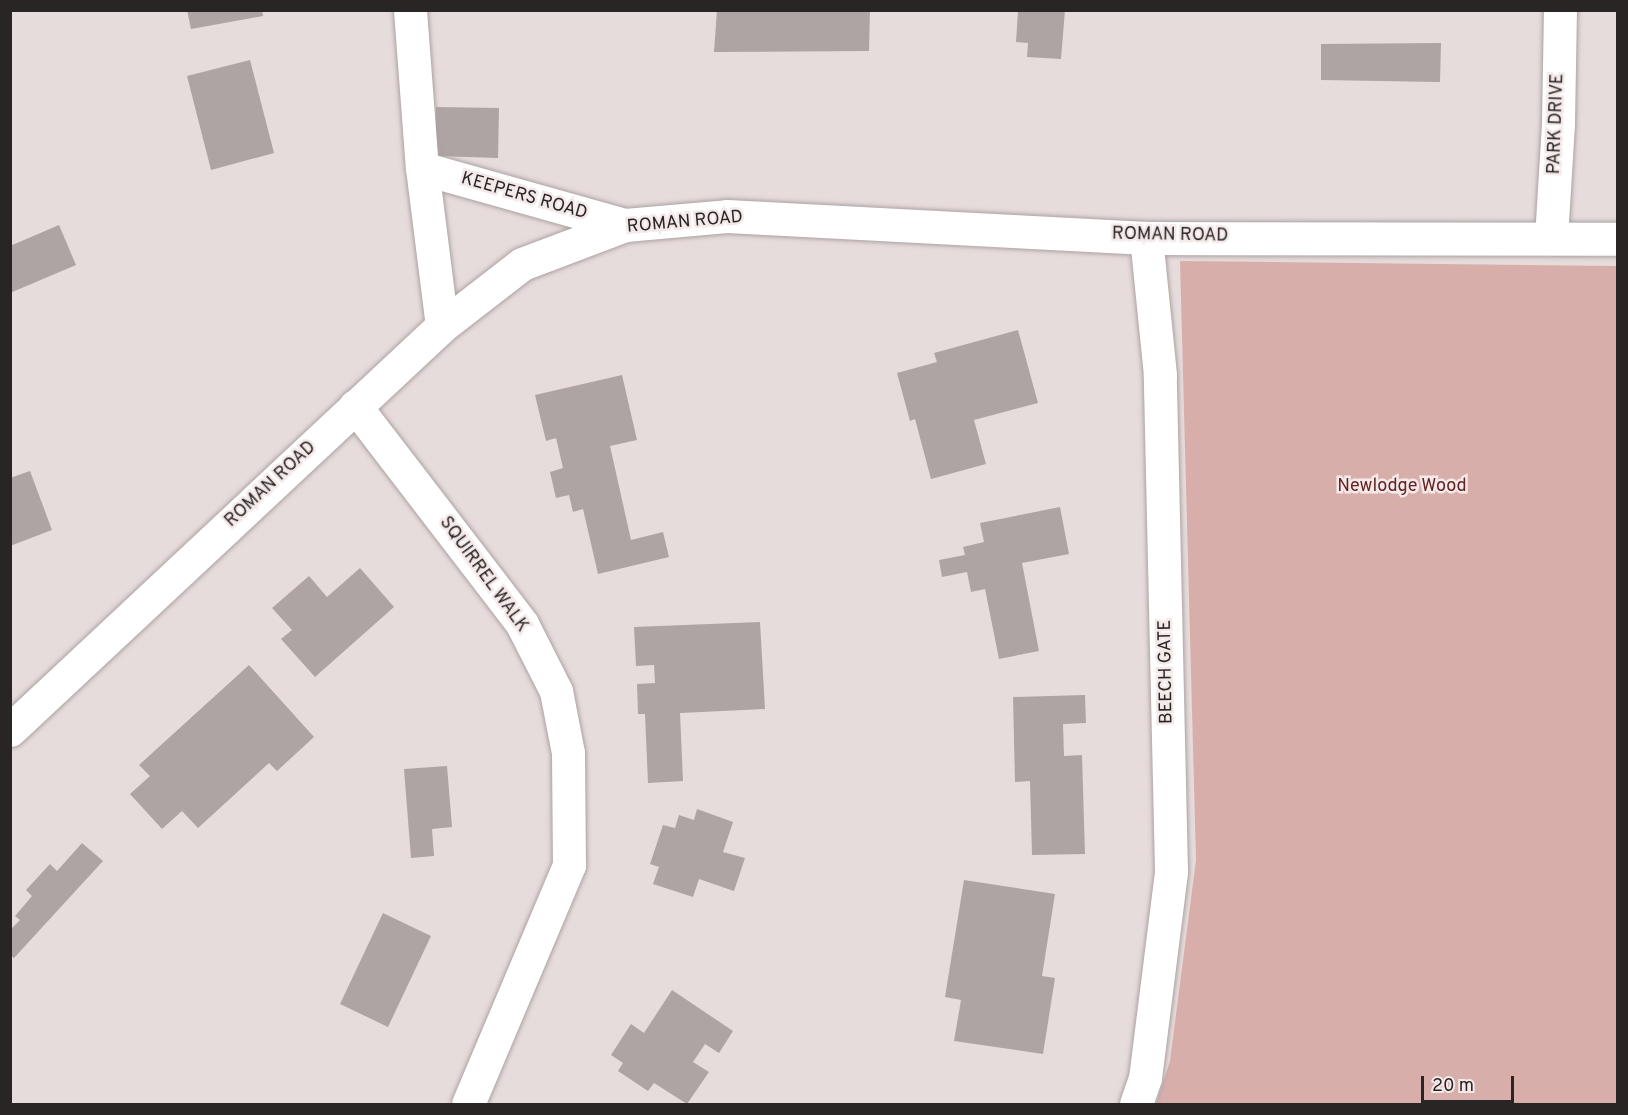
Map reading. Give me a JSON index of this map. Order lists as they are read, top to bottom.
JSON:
{
  "streets": {
    "street": [
      "PARK DRIVE",
      "KEEPERS ROAD",
      "ROMAN ROAD",
      "SQUIRREL WALK",
      "BEECH GATE"
    ]
  },
  "crossings": [
    ["PARK DRIVE", "ROMAN ROAD"],
    ["KEEPERS ROAD", "ROMAN ROAD"],
    ["ROMAN ROAD", "SQUIRREL WALK"],
    ["ROMAN ROAD", "BEECH GATE"]
  ],
  "parks": ["Newlodge Wood"],
  "scale_bar": "20 m"
}
